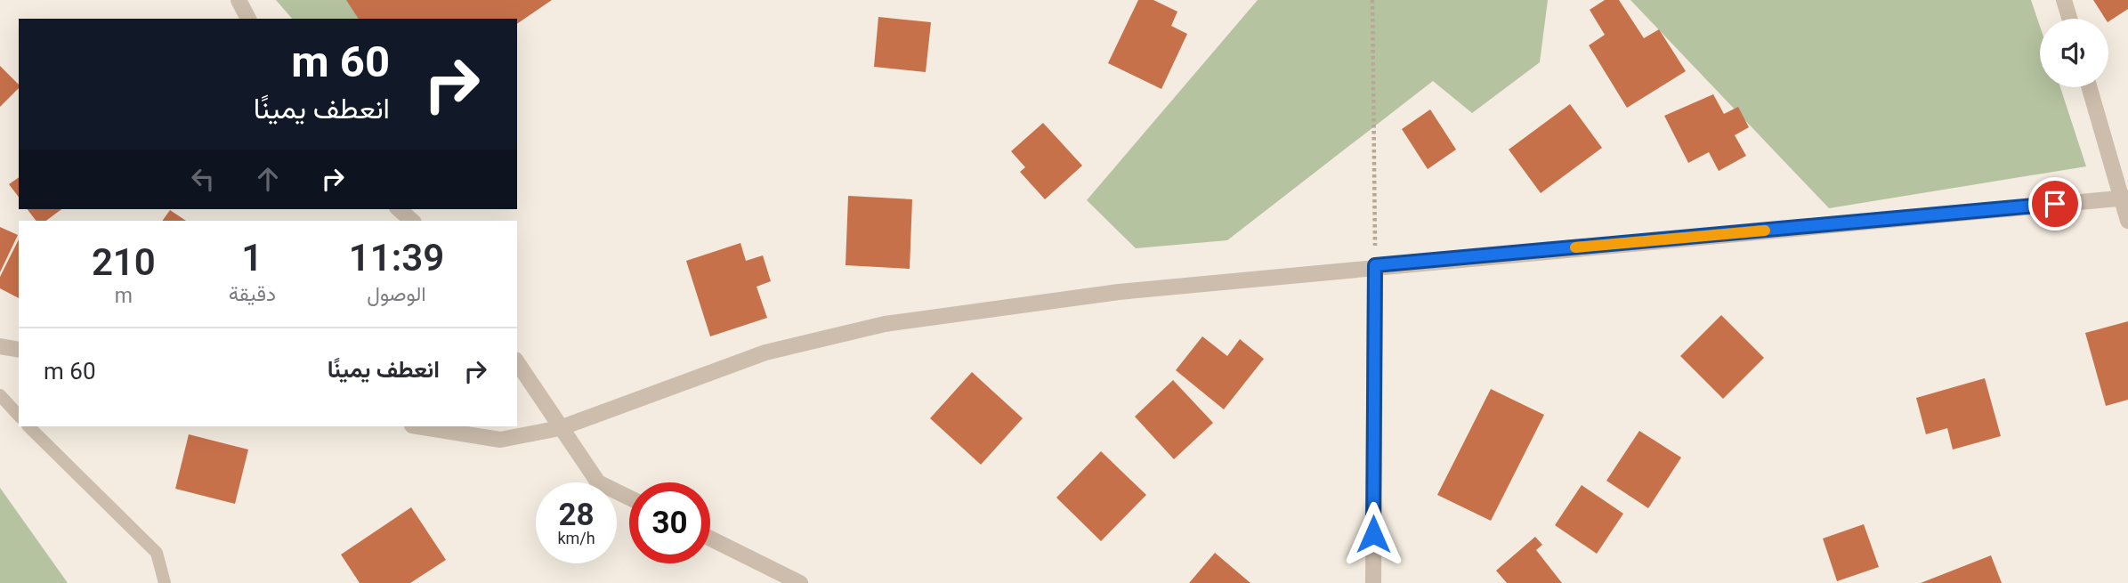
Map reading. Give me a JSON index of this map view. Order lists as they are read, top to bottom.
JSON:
{
  "page": {
    "turn": ["60 m", "انعطف يمينًا"],
    "eta": [
      "11:39",
      "الوصول",
      "1",
      "دقيقة",
      "210",
      "m"
    ],
    "list": [
      {
        "name": "انعطف يمينًا",
        "value": "60 m"
      }
    ],
    "speed": "28 km/h",
    "limit": "30"
  }
}
